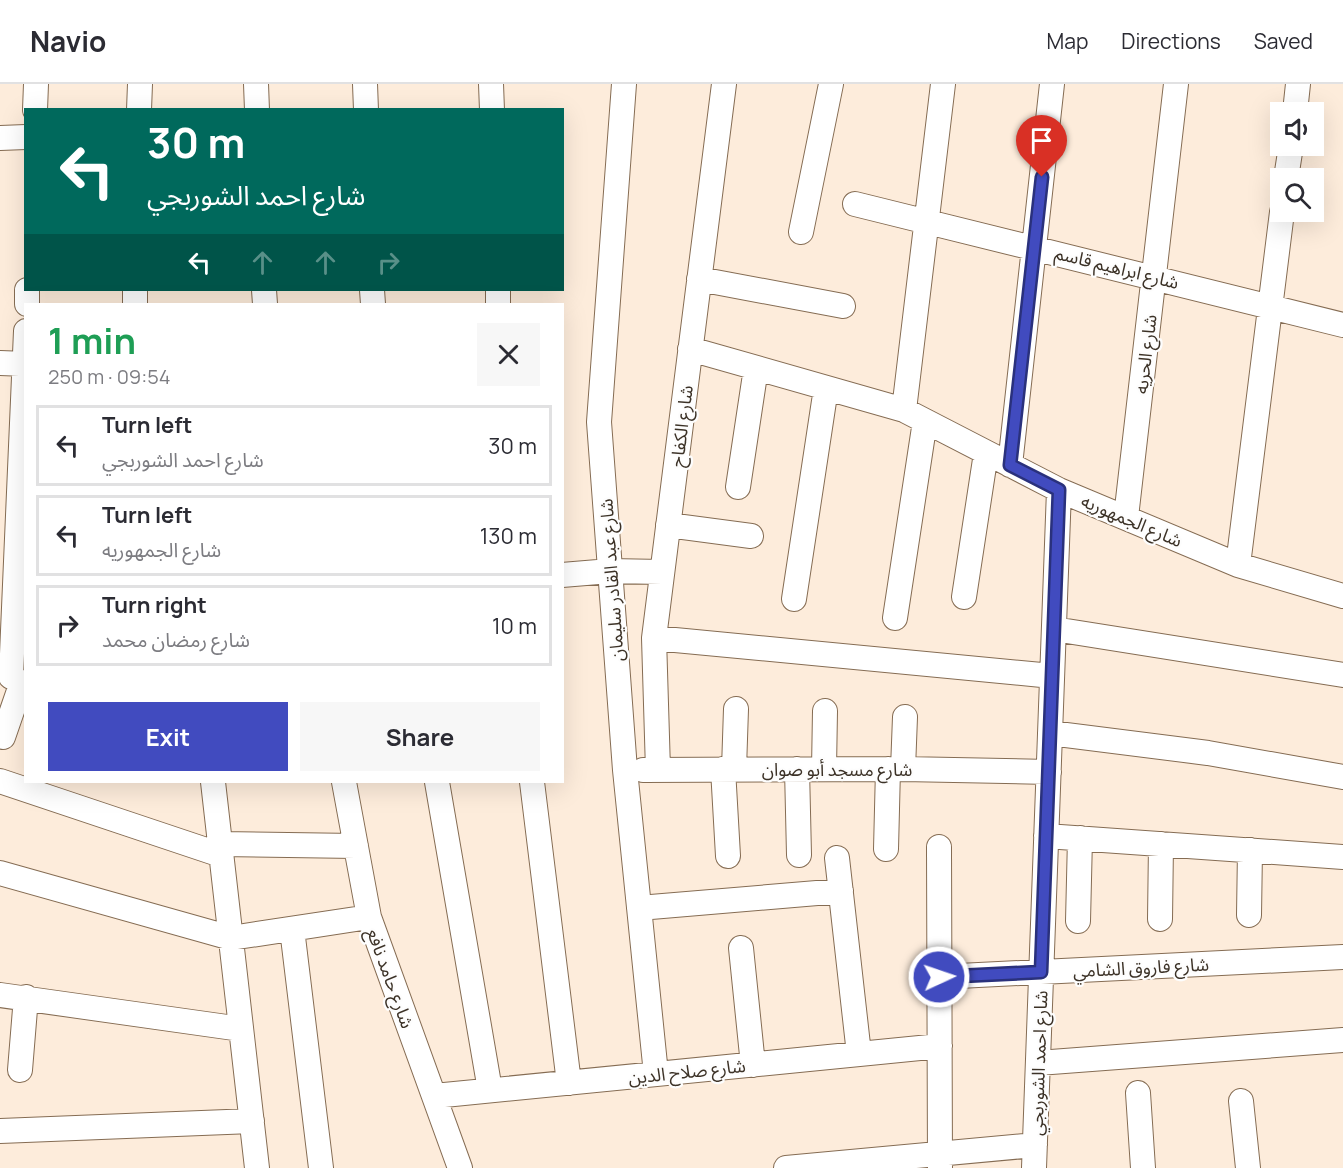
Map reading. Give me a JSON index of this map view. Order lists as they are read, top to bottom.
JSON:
{
  "streets": {
    "street": [
      "شارع ابراهيم قاسم",
      "شارع الحريه",
      "شارع الكفاح",
      "شارع الجمهوريه",
      "شارع عبد القادر سليمان",
      "شارع مسجد أبو صوان",
      "شارع فاروق الشامي",
      "شارع حامد نافع",
      "شارع احمد الشوربجي",
      "شارع صلاح الدين"
    ]
  },
  "crossings": [
    ["شارع ابراهيم قاسم", "شارع الحريه"],
    ["شارع الحريه", "شارع الجمهوريه"],
    ["شارع الكفاح", "شارع الجمهوريه"],
    ["شارع الكفاح", "شارع مسجد أبو صوان"],
    ["شارع الجمهوريه", "شارع احمد الشوربجي"],
    ["شارع عبد القادر سليمان", "شارع مسجد أبو صوان"],
    ["شارع عبد القادر سليمان", "شارع صلاح الدين"],
    ["شارع مسجد أبو صوان", "شارع احمد الشوربجي"],
    ["شارع فاروق الشامي", "شارع احمد الشوربجي"],
    ["شارع حامد نافع", "شارع صلاح الدين"]
  ],
  "page": {
    "header": "Navio",
    "nav": ["Map", "Directions", "Saved"],
    "turn": ["30 m", "شارع احمد الشوربجي"],
    "heading": ["1 min", "250 m · 09:54"],
    "list": [
      {
        "name": "Turn left",
        "note": "شارع احمد الشوربجي",
        "value": "30 m"
      },
      {
        "name": "Turn left",
        "note": "شارع الجمهوريه",
        "value": "130 m"
      },
      {
        "name": "Turn right",
        "note": "شارع رمضان محمد",
        "value": "10 m"
      }
    ],
    "buttons": ["Exit", "Share"]
  }
}
